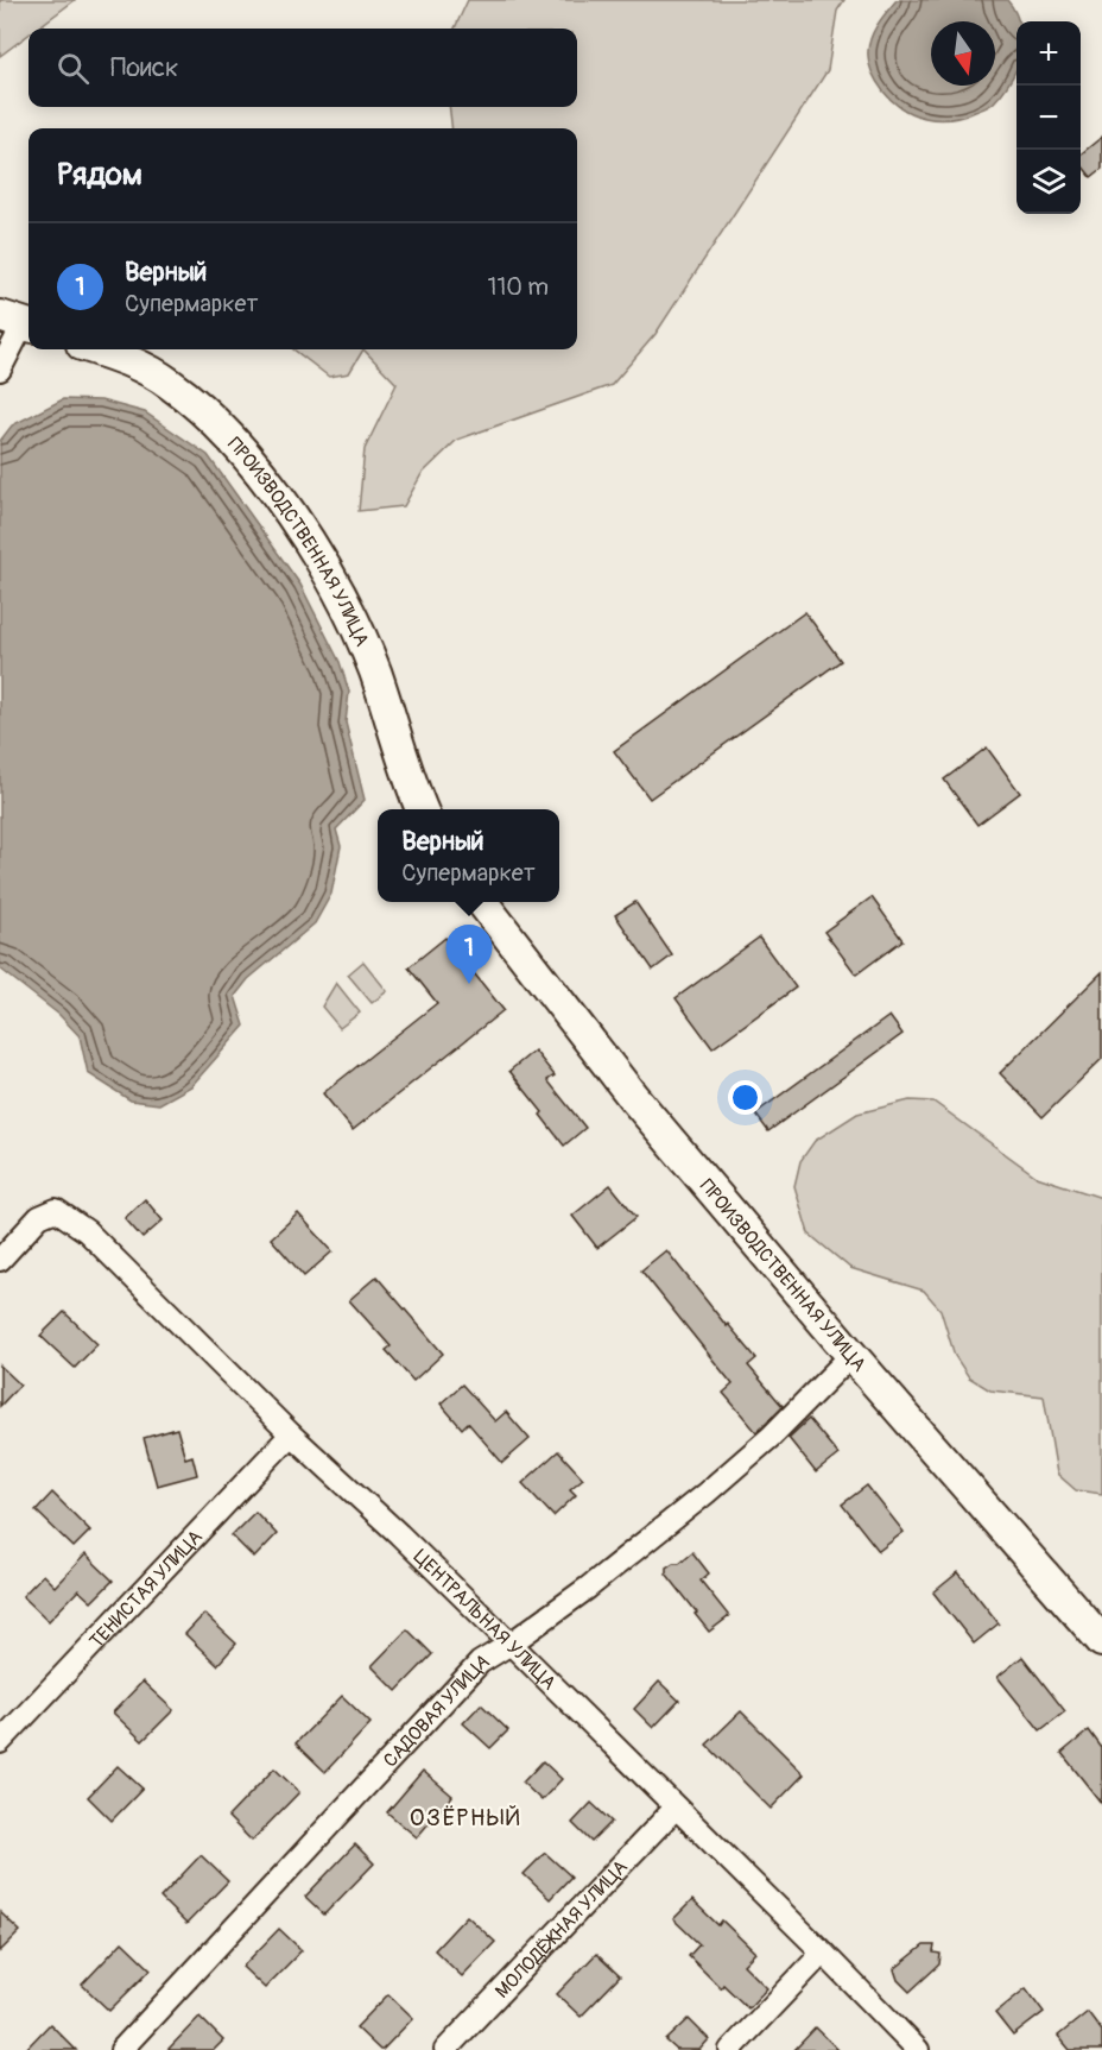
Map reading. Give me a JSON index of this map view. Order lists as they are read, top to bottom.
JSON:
{
  "streets": {
    "street": [
      "ПРОИЗВОДСТВЕННАЯ УЛИЦА",
      "ТЕНИСТАЯ УЛИЦА",
      "ЦЕНТРАЛЬНАЯ УЛИЦА",
      "САДОВАЯ УЛИЦА",
      "МОЛОДЁЖНАЯ УЛИЦА"
    ]
  },
  "crossings": [
    ["ПРОИЗВОДСТВЕННАЯ УЛИЦА", "САДОВАЯ УЛИЦА"],
    ["ТЕНИСТАЯ УЛИЦА", "ЦЕНТРАЛЬНАЯ УЛИЦА"],
    ["ЦЕНТРАЛЬНАЯ УЛИЦА", "САДОВАЯ УЛИЦА"],
    ["ЦЕНТРАЛЬНАЯ УЛИЦА", "МОЛОДЁЖНАЯ УЛИЦА"]
  ],
  "districts": ["ОЗЁРНЫЙ"],
  "north": "bottom",
  "page": {
    "map_buttons": ["+", "−"],
    "search": "Поиск",
    "heading": "Рядом",
    "list": [
      {
        "mark": "1",
        "name": "Верный",
        "note": "Супермаркет",
        "value": "110 m"
      }
    ],
    "popup": ["Верный", "Супермаркет"],
    "pins": "1"
  }
}
